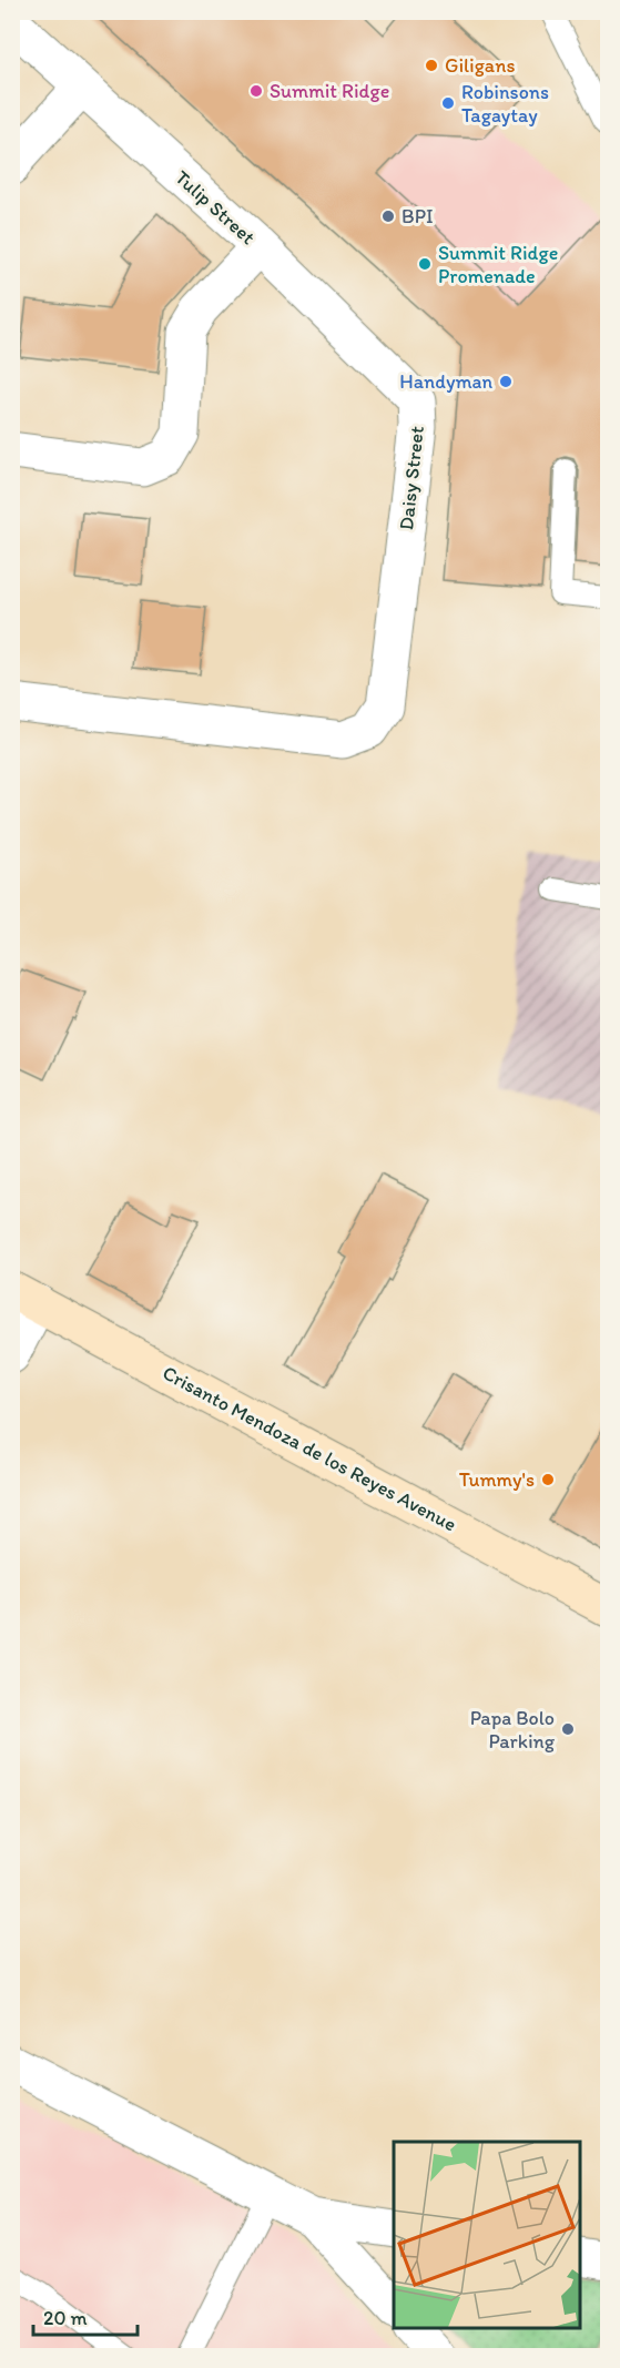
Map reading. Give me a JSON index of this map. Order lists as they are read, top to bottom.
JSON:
{
  "streets": {
    "main road": ["Crisanto Mendoza de los Reyes Avenue"],
    "street": ["Tulip Street", "Daisy Street"]
  },
  "crossings": [
    ["Tulip Street", "Daisy Street"]
  ],
  "places": [
    "Giligans",
    "Summit Ridge",
    "Robinsons Tagaytay",
    "BPI",
    "Summit Ridge Promenade",
    "Handyman",
    "Tummy's",
    "Papa Bolo Parking"
  ],
  "scale_bar": "20 m"
}
